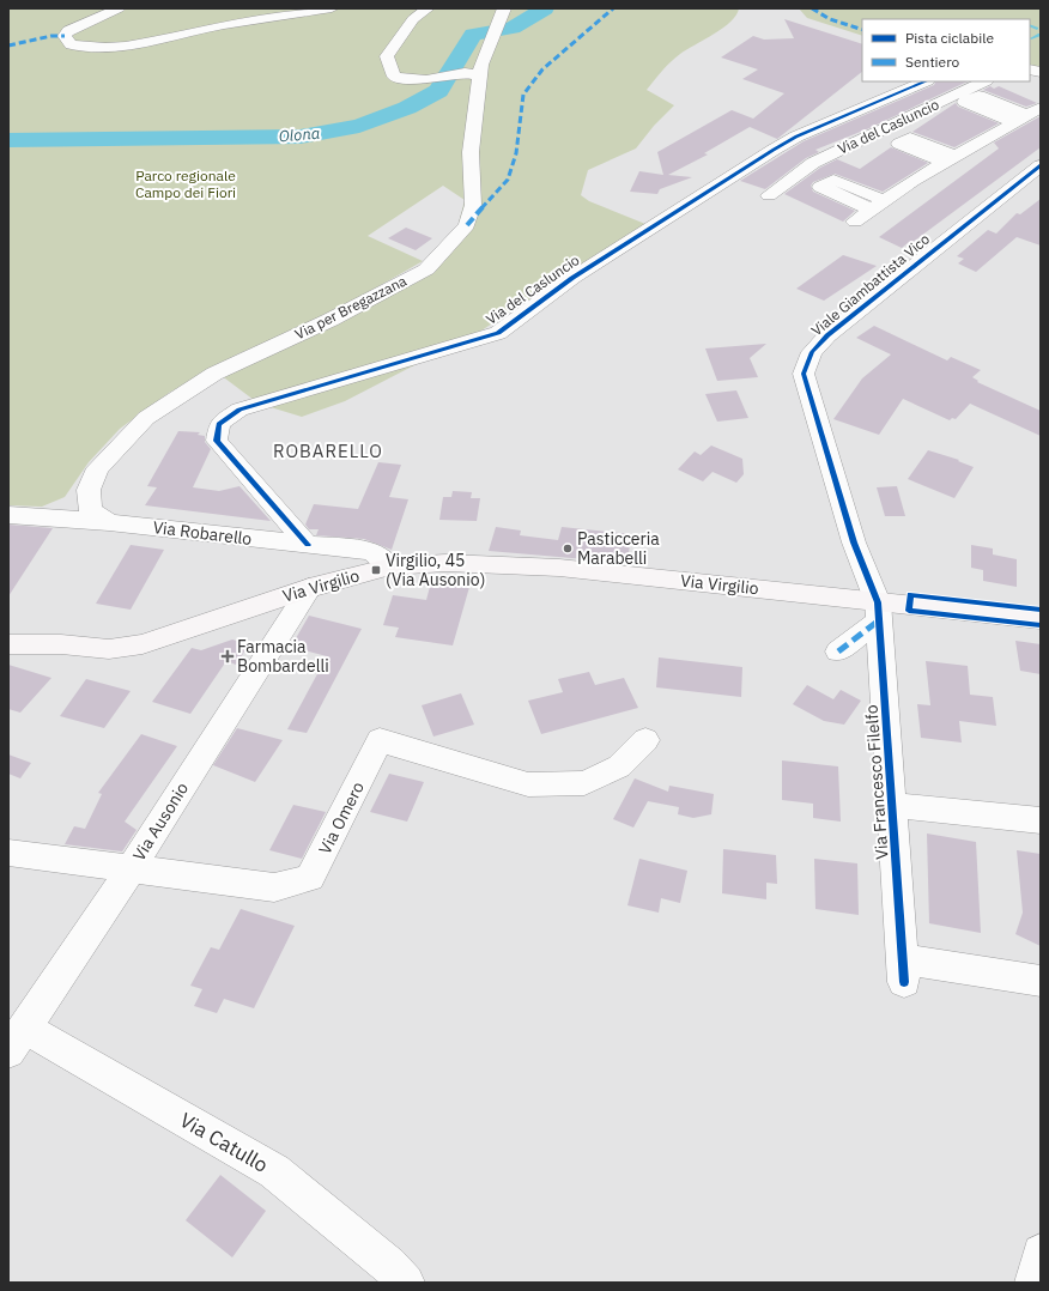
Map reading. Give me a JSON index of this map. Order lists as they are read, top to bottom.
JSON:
{
  "streets": {
    "main road": ["Via Virgilio"],
    "street": [
      "Via del Casluncio",
      "Viale Giambattista Vico",
      "Via per Bregazzana",
      "Via Robarello",
      "Via Francesco Filelfo",
      "Via Omero",
      "Via Ausonio",
      "Via Catullo"
    ]
  },
  "crossings": [
    ["Via del Casluncio", "Via Robarello"],
    ["Viale Giambattista Vico", "Via Virgilio"],
    ["Viale Giambattista Vico", "Via Francesco Filelfo"],
    ["Via per Bregazzana", "Via Robarello"],
    ["Via Robarello", "Via Virgilio"],
    ["Via Virgilio", "Via Francesco Filelfo"],
    ["Via Virgilio", "Via Ausonio"],
    ["Via Omero", "Via Ausonio"],
    ["Via Ausonio", "Via Catullo"]
  ],
  "districts": ["ROBARELLO"],
  "water": ["Olona"],
  "parks": ["Parco regionale Campo dei Fiori"],
  "places": {
    "other": ["Pasticceria Marabelli"],
    "transit": ["Virgilio, 45 (Via Ausonio)"],
    "health": ["Farmacia Bombardelli"]
  },
  "legend": ["Pista ciclabile", "Sentiero"]
}
